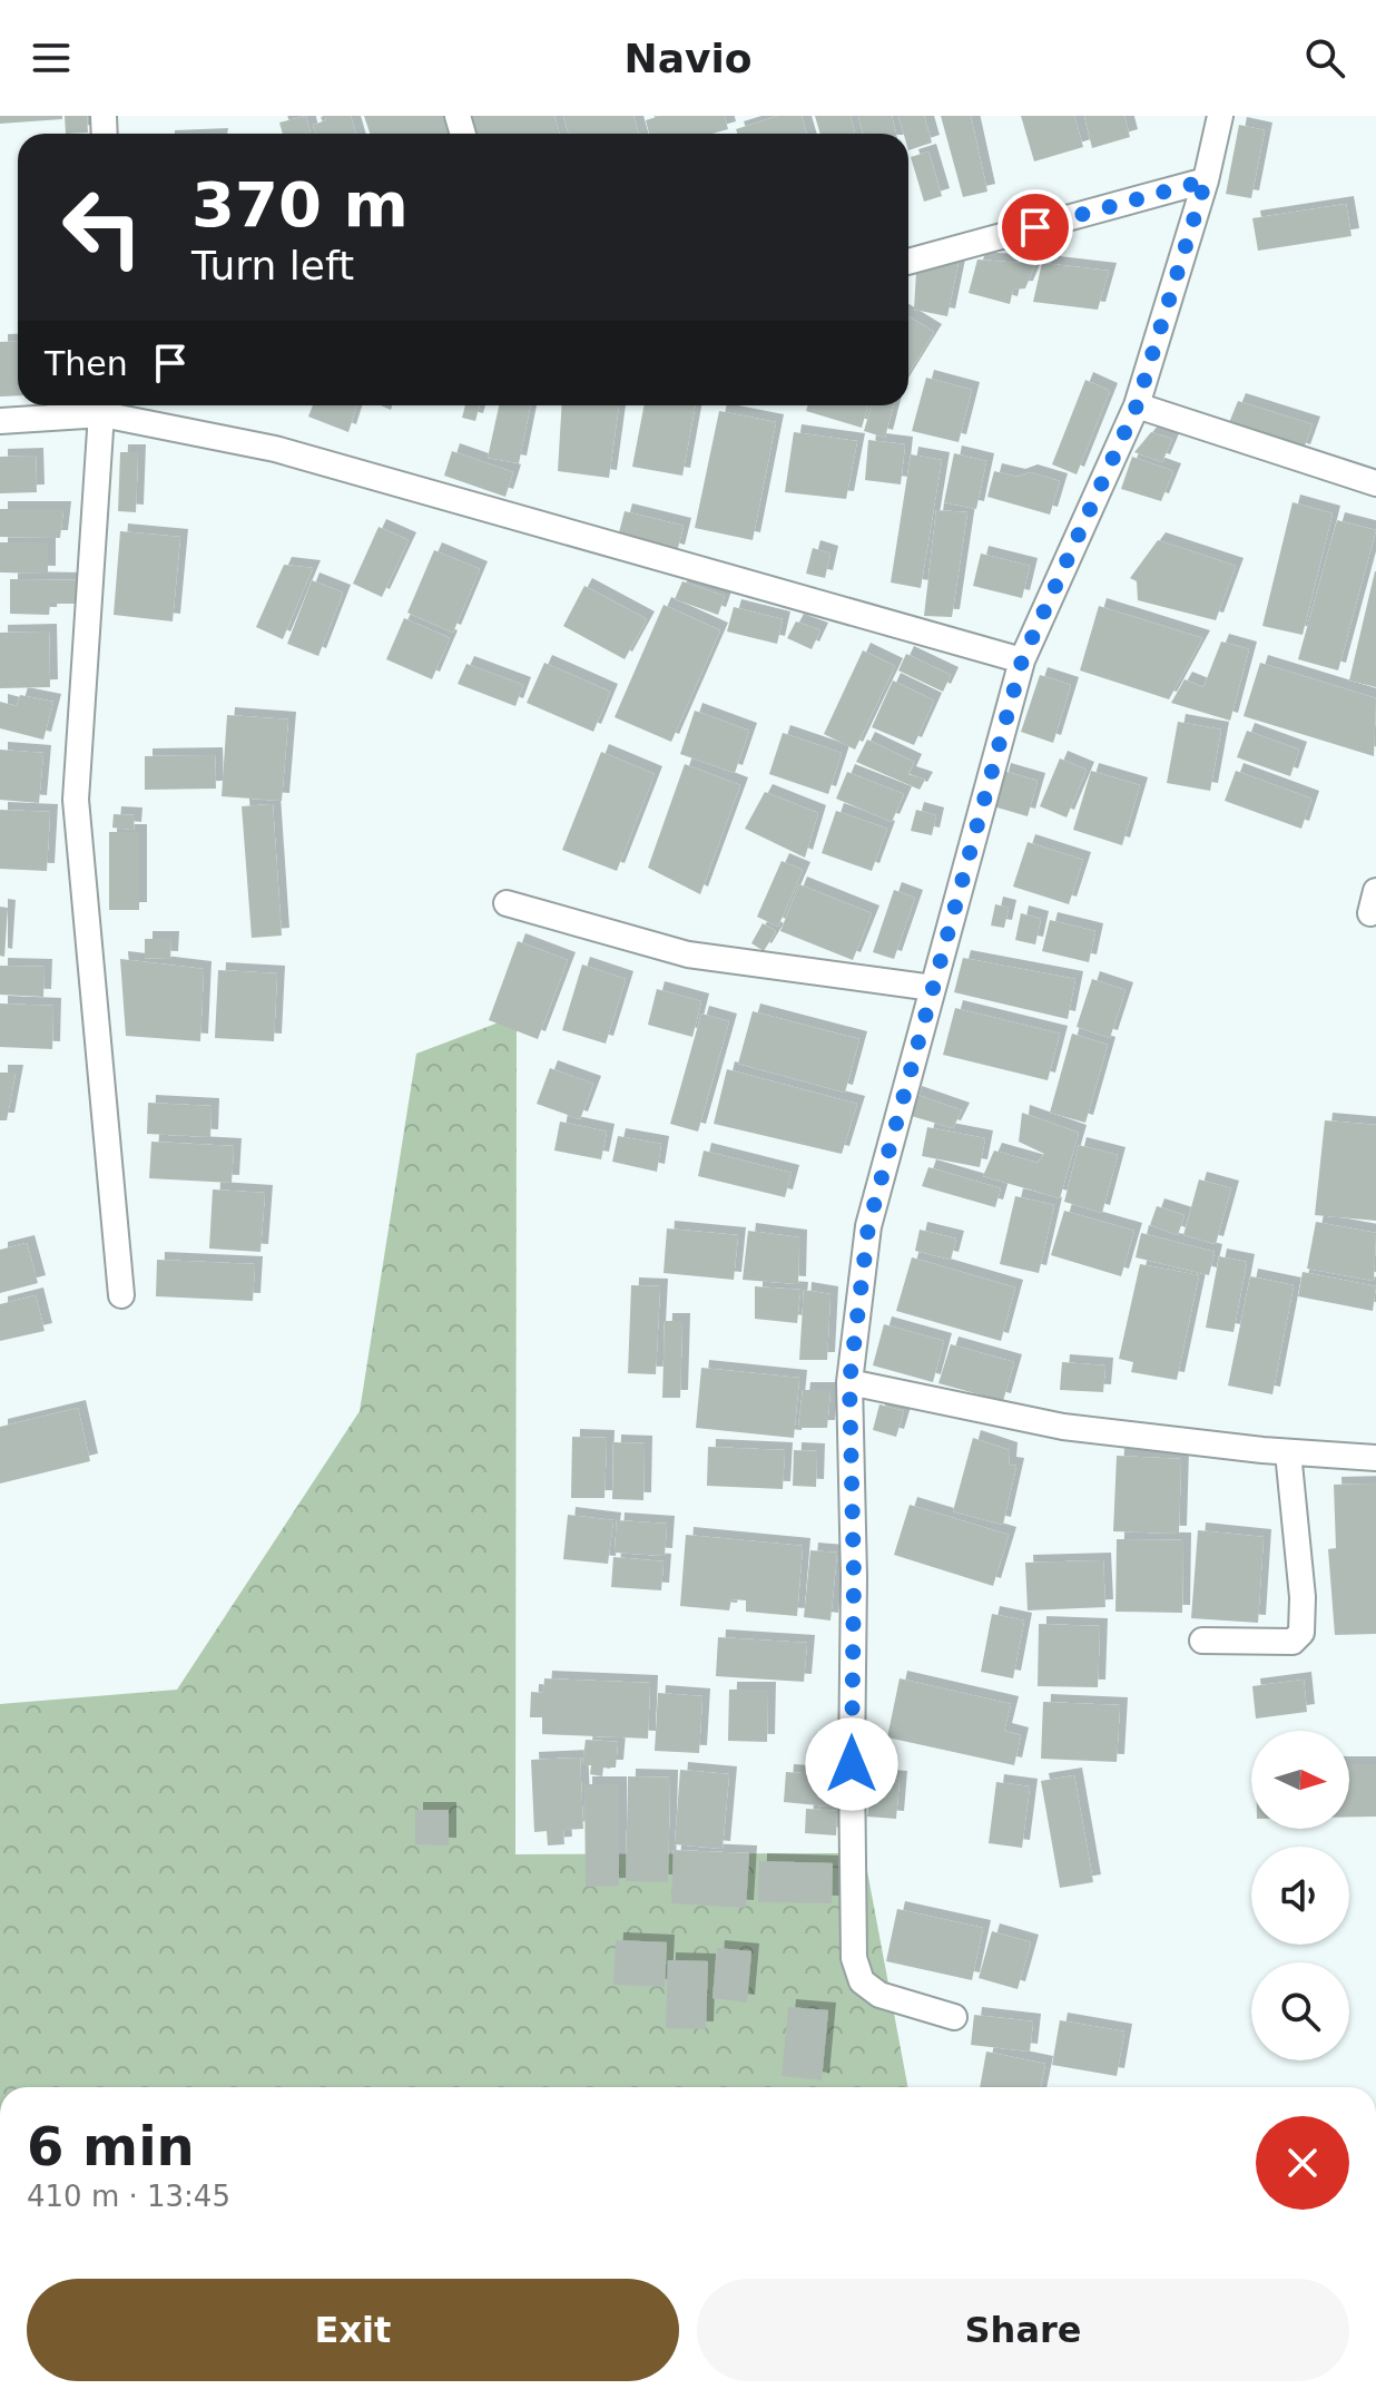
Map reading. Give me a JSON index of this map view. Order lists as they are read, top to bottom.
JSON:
{
  "north": "right",
  "page": {
    "header": "Navio",
    "turn": ["370 m", "Turn left"],
    "then": "Then",
    "heading": ["6 min", "410 m · 13:45"],
    "buttons": ["Exit", "Share"]
  }
}
